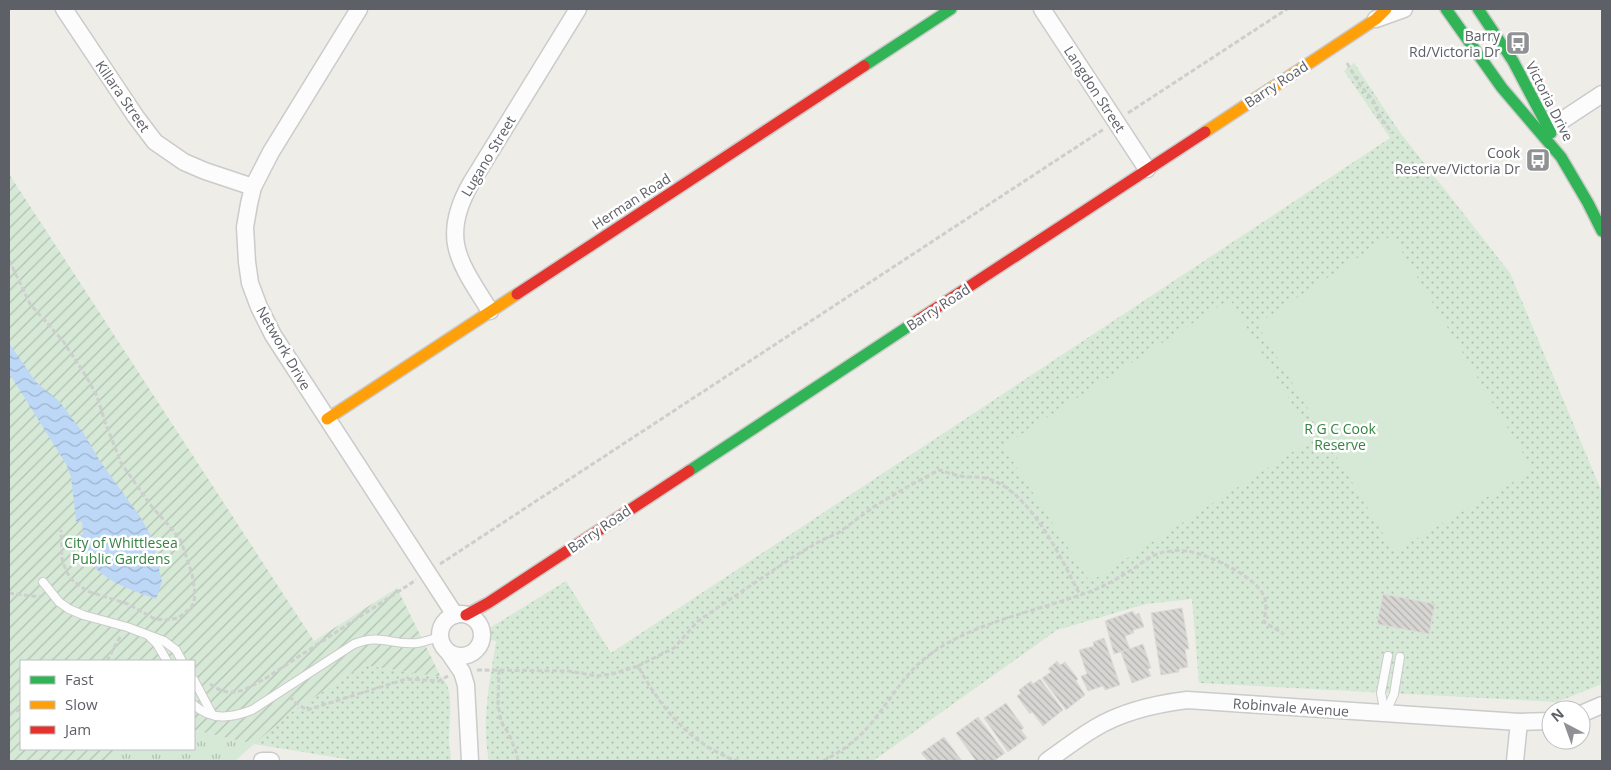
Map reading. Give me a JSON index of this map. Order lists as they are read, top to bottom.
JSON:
{
  "streets": {
    "street": [
      "Barry Road",
      "Langdon Street",
      "Killara Street",
      "Victoria Drive",
      "Lugano Street",
      "Herman Road",
      "Network Drive",
      "Robinvale Avenue"
    ]
  },
  "crossings": [
    ["Barry Road", "Langdon Street"],
    ["Barry Road", "Network Drive"],
    ["Killara Street", "Network Drive"],
    ["Lugano Street", "Herman Road"],
    ["Herman Road", "Network Drive"]
  ],
  "parks": ["R G C Cook Reserve", "City of Whittlesea Public Gardens"],
  "places": {
    "bus stop": ["Barry Rd/Victoria Dr", "Cook Reserve/Victoria Dr"]
  },
  "legend": ["Fast", "Slow", "Jam"],
  "north": "top left"
}
